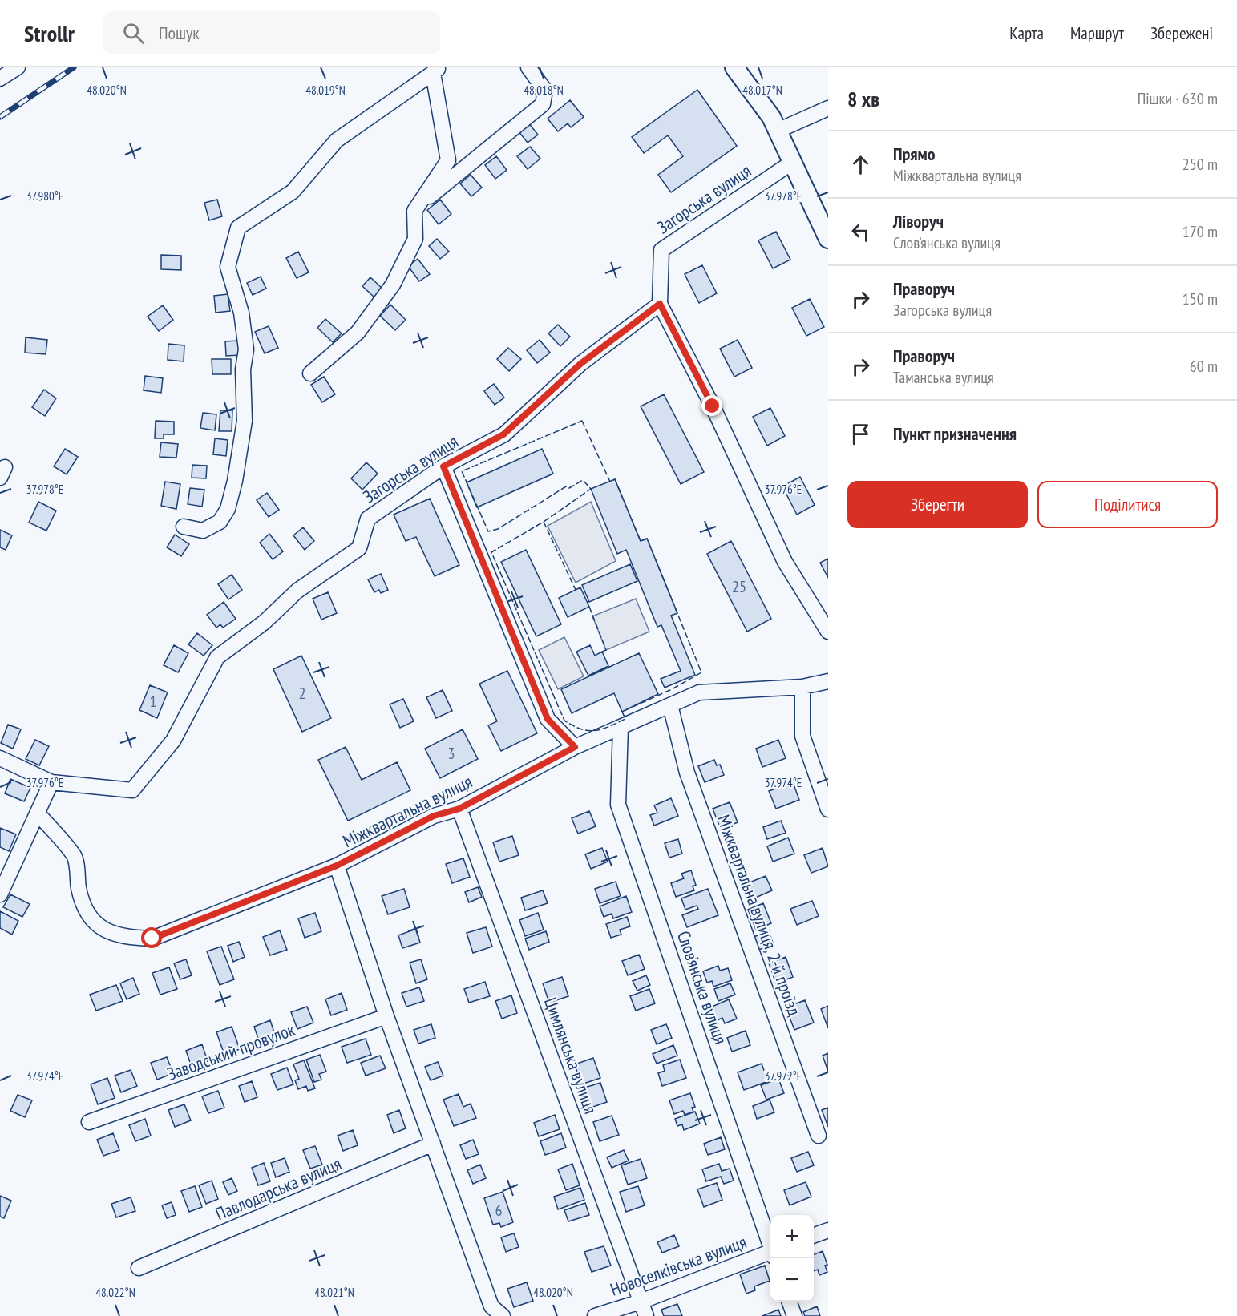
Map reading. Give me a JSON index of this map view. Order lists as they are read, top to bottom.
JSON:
{
  "streets": {
    "street": [
      "Загорська вулиця",
      "Міжквартальна вулиця",
      "Міжквартальна вулиця, 2-й проїзд",
      "Слов’янська вулиця",
      "Заводський провулок",
      "Цимлянська вулиця",
      "Павлодарська вулиця",
      "Новоселківська вулиця"
    ]
  },
  "crossings": [
    ["Міжквартальна вулиця", "Міжквартальна вулиця, 2-й проїзд"],
    ["Міжквартальна вулиця", "Слов’янська вулиця"],
    ["Міжквартальна вулиця", "Цимлянська вулиця"],
    ["Цимлянська вулиця", "Новоселківська вулиця"]
  ],
  "house_numbers": [
    "25",
    "2",
    "1",
    "3",
    "6"
  ],
  "page": {
    "header": "Strollr",
    "search": "Пошук",
    "nav": ["Карта", "Маршрут", "Збережені"],
    "heading": ["8 хв", "Пішки · 630 m"],
    "list": [
      ["Прямо", "Міжквартальна вулиця", "250 m"],
      ["Ліворуч", "Слов’янська вулиця", "170 m"],
      ["Праворуч", "Загорська вулиця", "150 m"],
      ["Праворуч", "Таманська вулиця", "60 m"],
      "Пункт призначення"
    ],
    "buttons": ["Зберегти", "Поділитися"],
    "map_buttons": ["+", "−"]
  },
  "coordinates": [
    "48.020°N",
    "48.019°N",
    "48.018°N",
    "48.017°N",
    "37.980°E",
    "37.978°E",
    "37.976°E",
    "37.974°E",
    "37.972°E",
    "48.022°N",
    "48.021°N"
  ]
}
